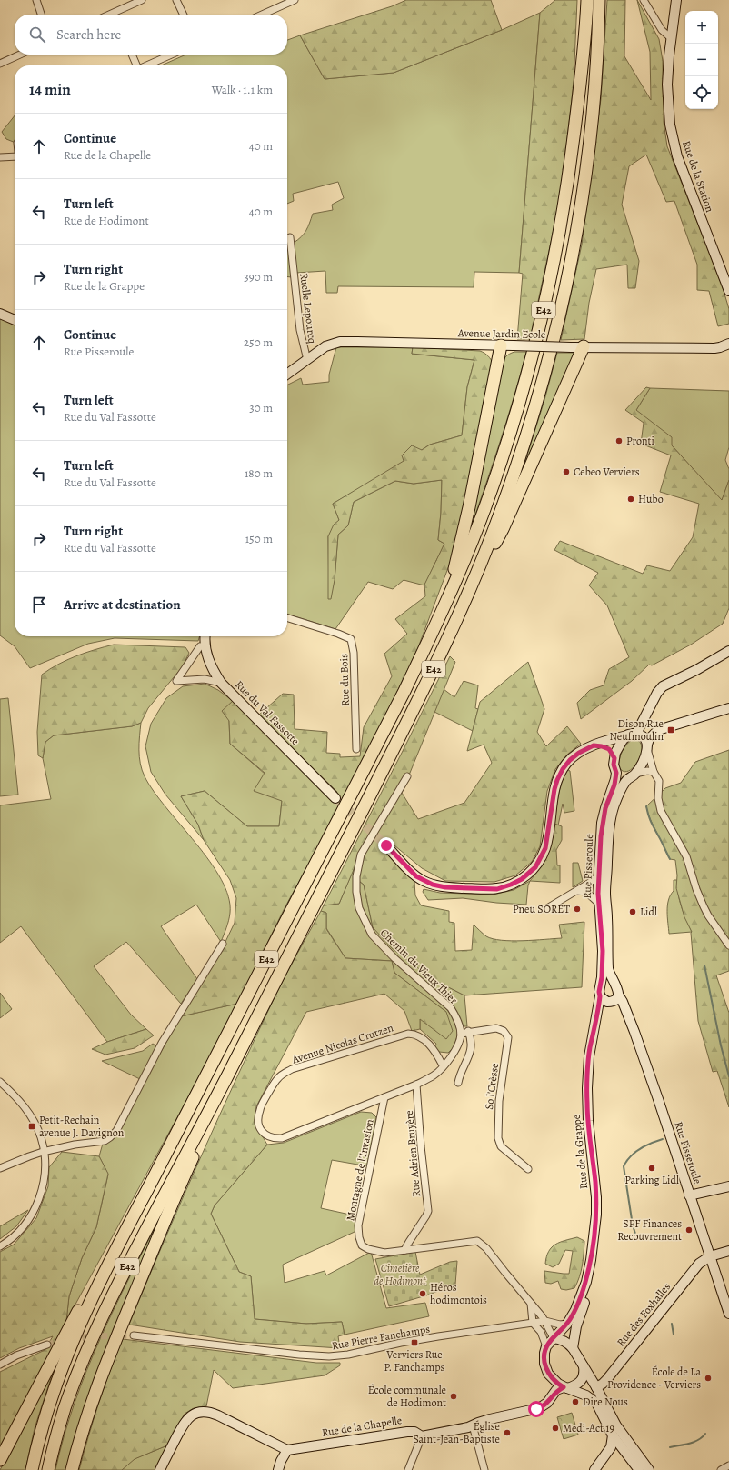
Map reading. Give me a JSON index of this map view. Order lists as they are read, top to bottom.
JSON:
{
  "streets": {
    "highway": ["E42"],
    "street": [
      "Rue de la Station",
      "Ruelle Lepourcq",
      "Avenue Jardin Ecole",
      "Rue du Bois",
      "Rue du Val Fassotte",
      "Rue Pisseroule",
      "Chemin du Vieux Thier",
      "Avenue Nicolas Crutzen",
      "So l'Crèsse",
      "Rue de la Grappe",
      "Rue Adrien Bruyère",
      "Montagne de l'Invasion",
      "Rue des Foxhalles",
      "Rue Pierre Fanchamps",
      "Rue de la Chapelle"
    ]
  },
  "crossings": [
    ["Ruelle Lepourcq", "Avenue Jardin Ecole"],
    ["Rue Pisseroule", "Rue de la Grappe"],
    ["Rue Pisseroule", "Rue des Foxhalles"],
    ["Chemin du Vieux Thier", "So l'Crèsse"],
    ["Chemin du Vieux Thier", "Montagne de l'Invasion"],
    ["Avenue Nicolas Crutzen", "Montagne de l'Invasion"],
    ["So l'Crèsse", "Montagne de l'Invasion"],
    ["Rue de la Grappe", "Montagne de l'Invasion"],
    ["Rue de la Grappe", "Rue de la Chapelle"],
    ["Rue Adrien Bruyère", "Montagne de l'Invasion"],
    ["Montagne de l'Invasion", "Rue Pierre Fanchamps"],
    ["Montagne de l'Invasion", "Rue de la Chapelle"]
  ],
  "parks": ["Cimetière de Hodimont"],
  "places": {
    "other": [
      "Pronti",
      "Cebeo Verviers",
      "Hubo",
      "Pneu SORET",
      "Lidl",
      "Parking Lidl",
      "SPF Finances Recouvrement",
      "Héros hodimontois",
      "École de La Providence - Verviers",
      "École communale de Hodimont",
      "Dire Nous",
      "Medi-Act 19",
      "Église Saint-Jean-Baptiste"
    ],
    "transit": ["Dison Rue Neufmoulin", "Petit-Rechain avenue J. Davignon", "Verviers Rue P. Fanchamps"]
  },
  "page": {
    "map_buttons": ["+", "−"],
    "search": "Search here",
    "heading": ["14 min", "Walk · 1.1 km"],
    "list": [
      ["Continue", "Rue de la Chapelle", "40 m"],
      ["Turn left", "Rue de Hodimont", "40 m"],
      ["Turn right", "Rue de la Grappe", "390 m"],
      ["Continue", "Rue Pisseroule", "250 m"],
      ["Turn left", "Rue du Val Fassotte", "30 m"],
      ["Turn left", "Rue du Val Fassotte", "180 m"],
      ["Turn right", "Rue du Val Fassotte", "150 m"],
      "Arrive at destination"
    ]
  }
}
